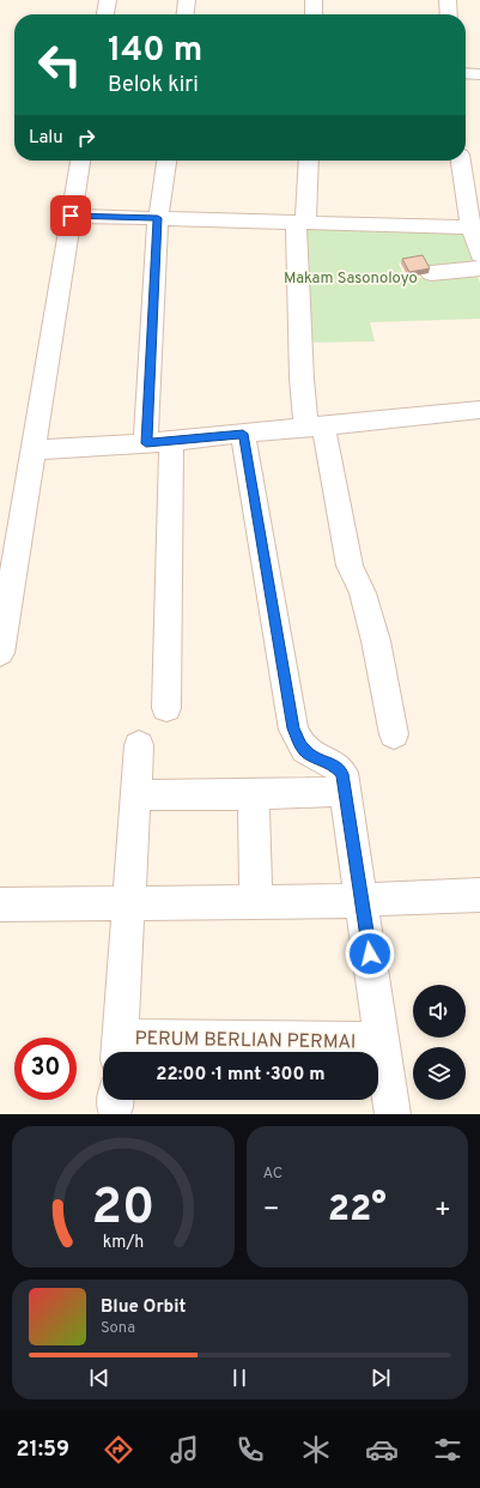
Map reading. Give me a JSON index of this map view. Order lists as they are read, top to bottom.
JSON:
{
  "streets": {
    "street": ["PERUM BERLIAN PERMAI"]
  },
  "parks": ["Makam Sasonoloyo"],
  "page": {
    "turn": ["140 m", "Belok kiri"],
    "then": "Lalu",
    "limit": "30",
    "trip": "22:00 · 1 mnt · 300 m",
    "tile": "AC",
    "heat": ["−", "22°", "+"],
    "song": ["Blue Orbit", "Sona"],
    "tabs": "21:59",
    "gauge": ["20", "km/h"]
  }
}
